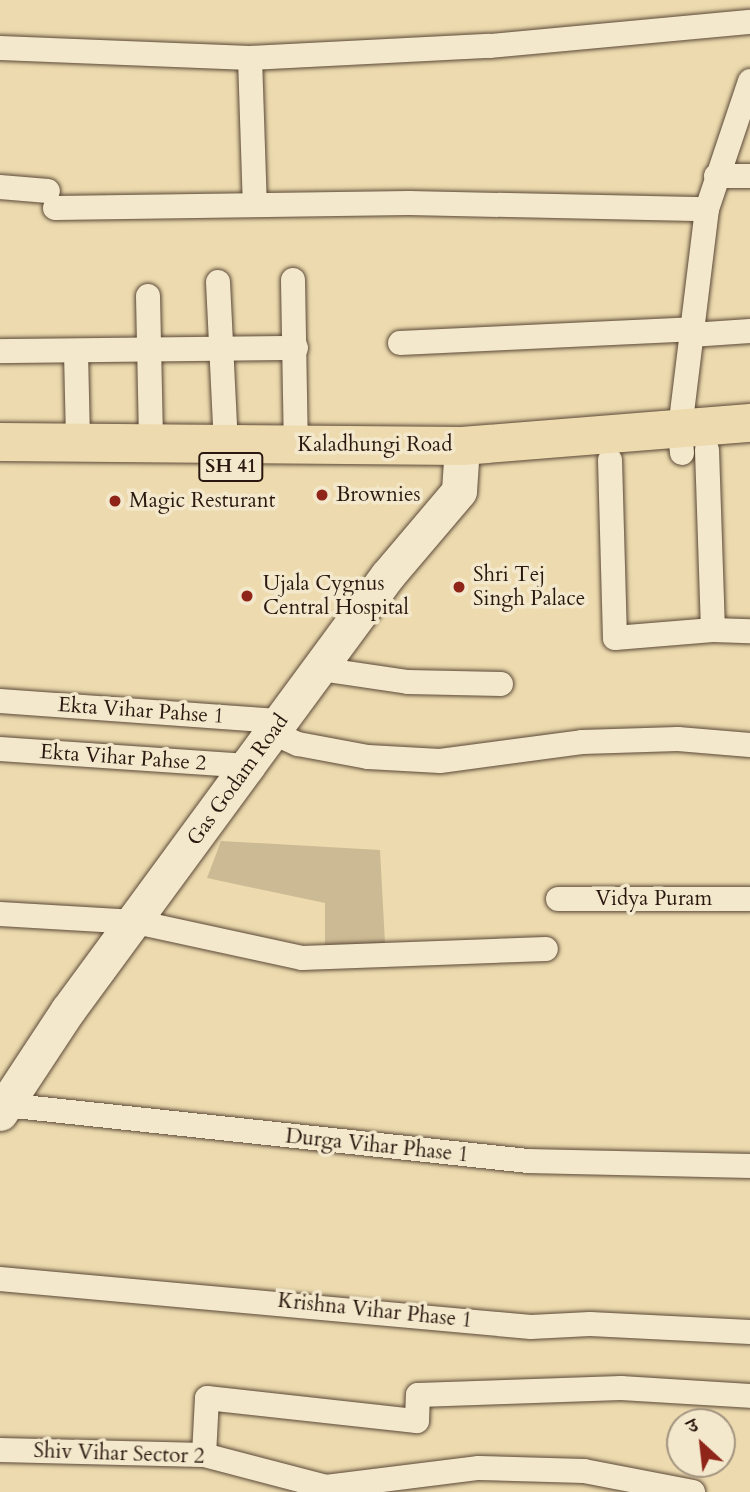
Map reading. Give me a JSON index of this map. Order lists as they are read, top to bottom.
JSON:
{
  "streets": {
    "main road": ["Kaladhungi Road", "SH 41", "Gas Godam Road"],
    "street": [
      "Ekta Vihar Pahse 1",
      "Ekta Vihar Pahse 2",
      "Vidya Puram",
      "Durga Vihar Phase 1",
      "Krishna Vihar Phase 1",
      "Shiv Vihar Sector 2"
    ]
  },
  "crossings": [
    ["Kaladhungi Road", "Gas Godam Road"],
    ["Ekta Vihar Pahse 1", "Gas Godam Road"],
    ["Ekta Vihar Pahse 2", "Gas Godam Road"],
    ["Gas Godam Road", "Durga Vihar Phase 1"]
  ],
  "places": [
    "Brownies",
    "Magic Resturant",
    "Shri Tej Singh Palace",
    "Ujala Cygnus Central Hospital"
  ],
  "north": "top left"
}
